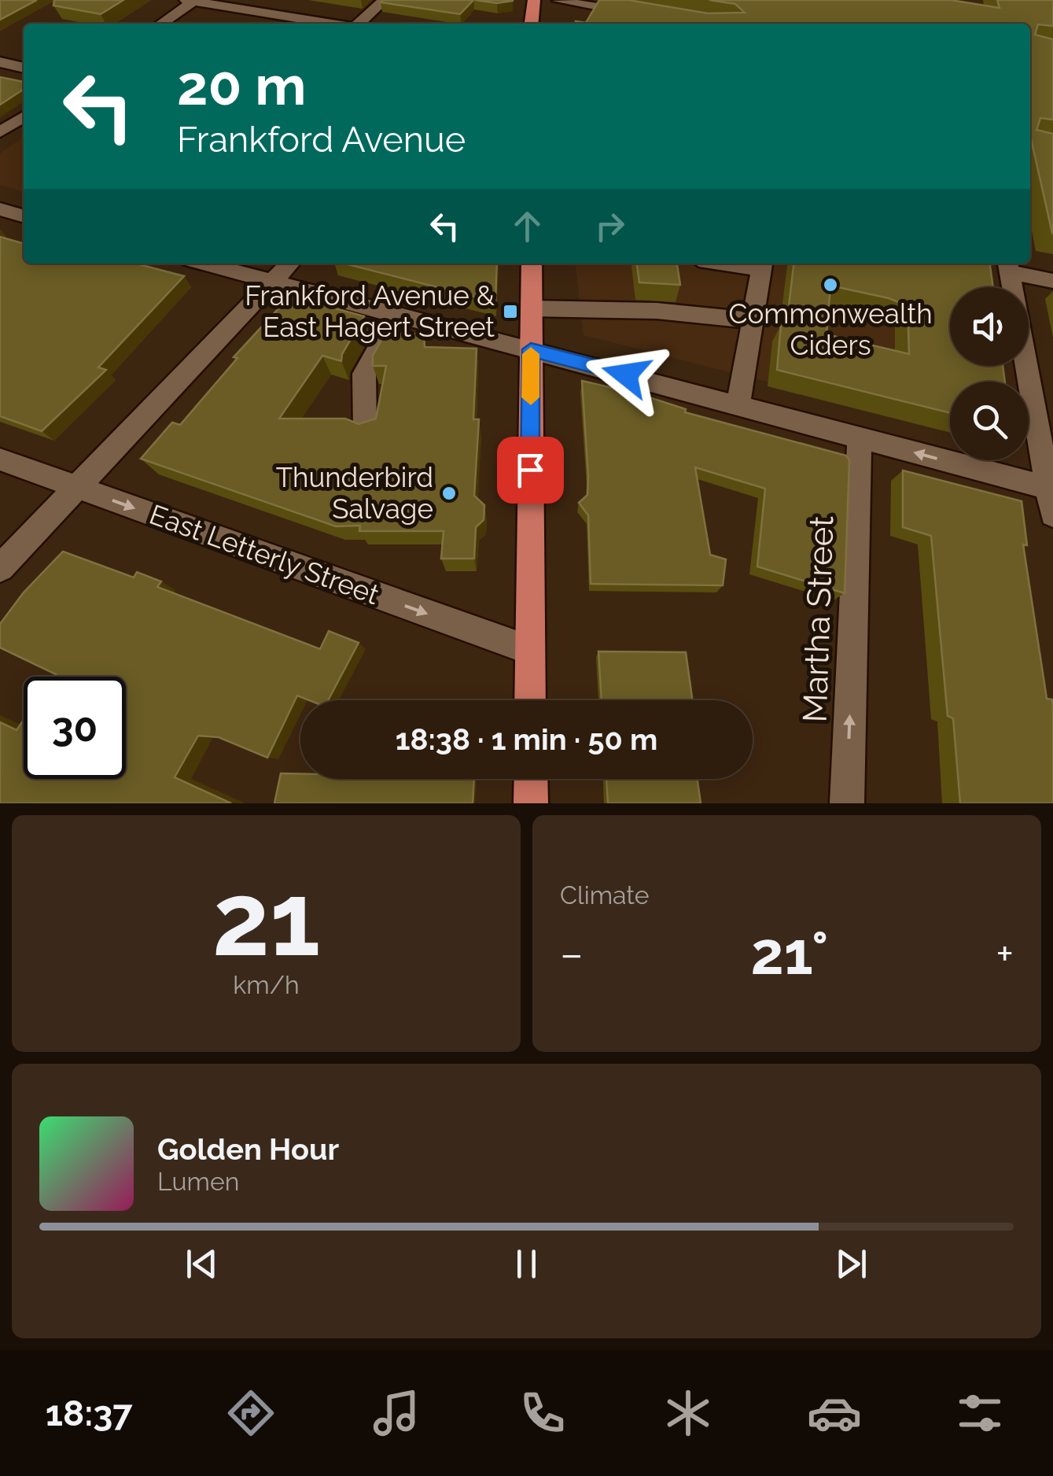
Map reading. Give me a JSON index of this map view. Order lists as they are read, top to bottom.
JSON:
{
  "streets": {
    "street": ["East Letterly Street", "Martha Street"]
  },
  "one_way": ["East Letterly Street", "Martha Street"],
  "places": {
    "other": ["Commonwealth Ciders", "Thunderbird Salvage"],
    "transit": ["Frankford Avenue & East Hagert Street"]
  },
  "page": {
    "turn": ["20 m", "Frankford Avenue"],
    "limit": "30",
    "trip": "18:38 · 1 min · 50 m",
    "tile": [
      ["21", "km/h"],
      "Climate"
    ],
    "heat": ["−", "21°", "+"],
    "song": ["Golden Hour", "Lumen"],
    "tabs": "18:37"
  }
}
